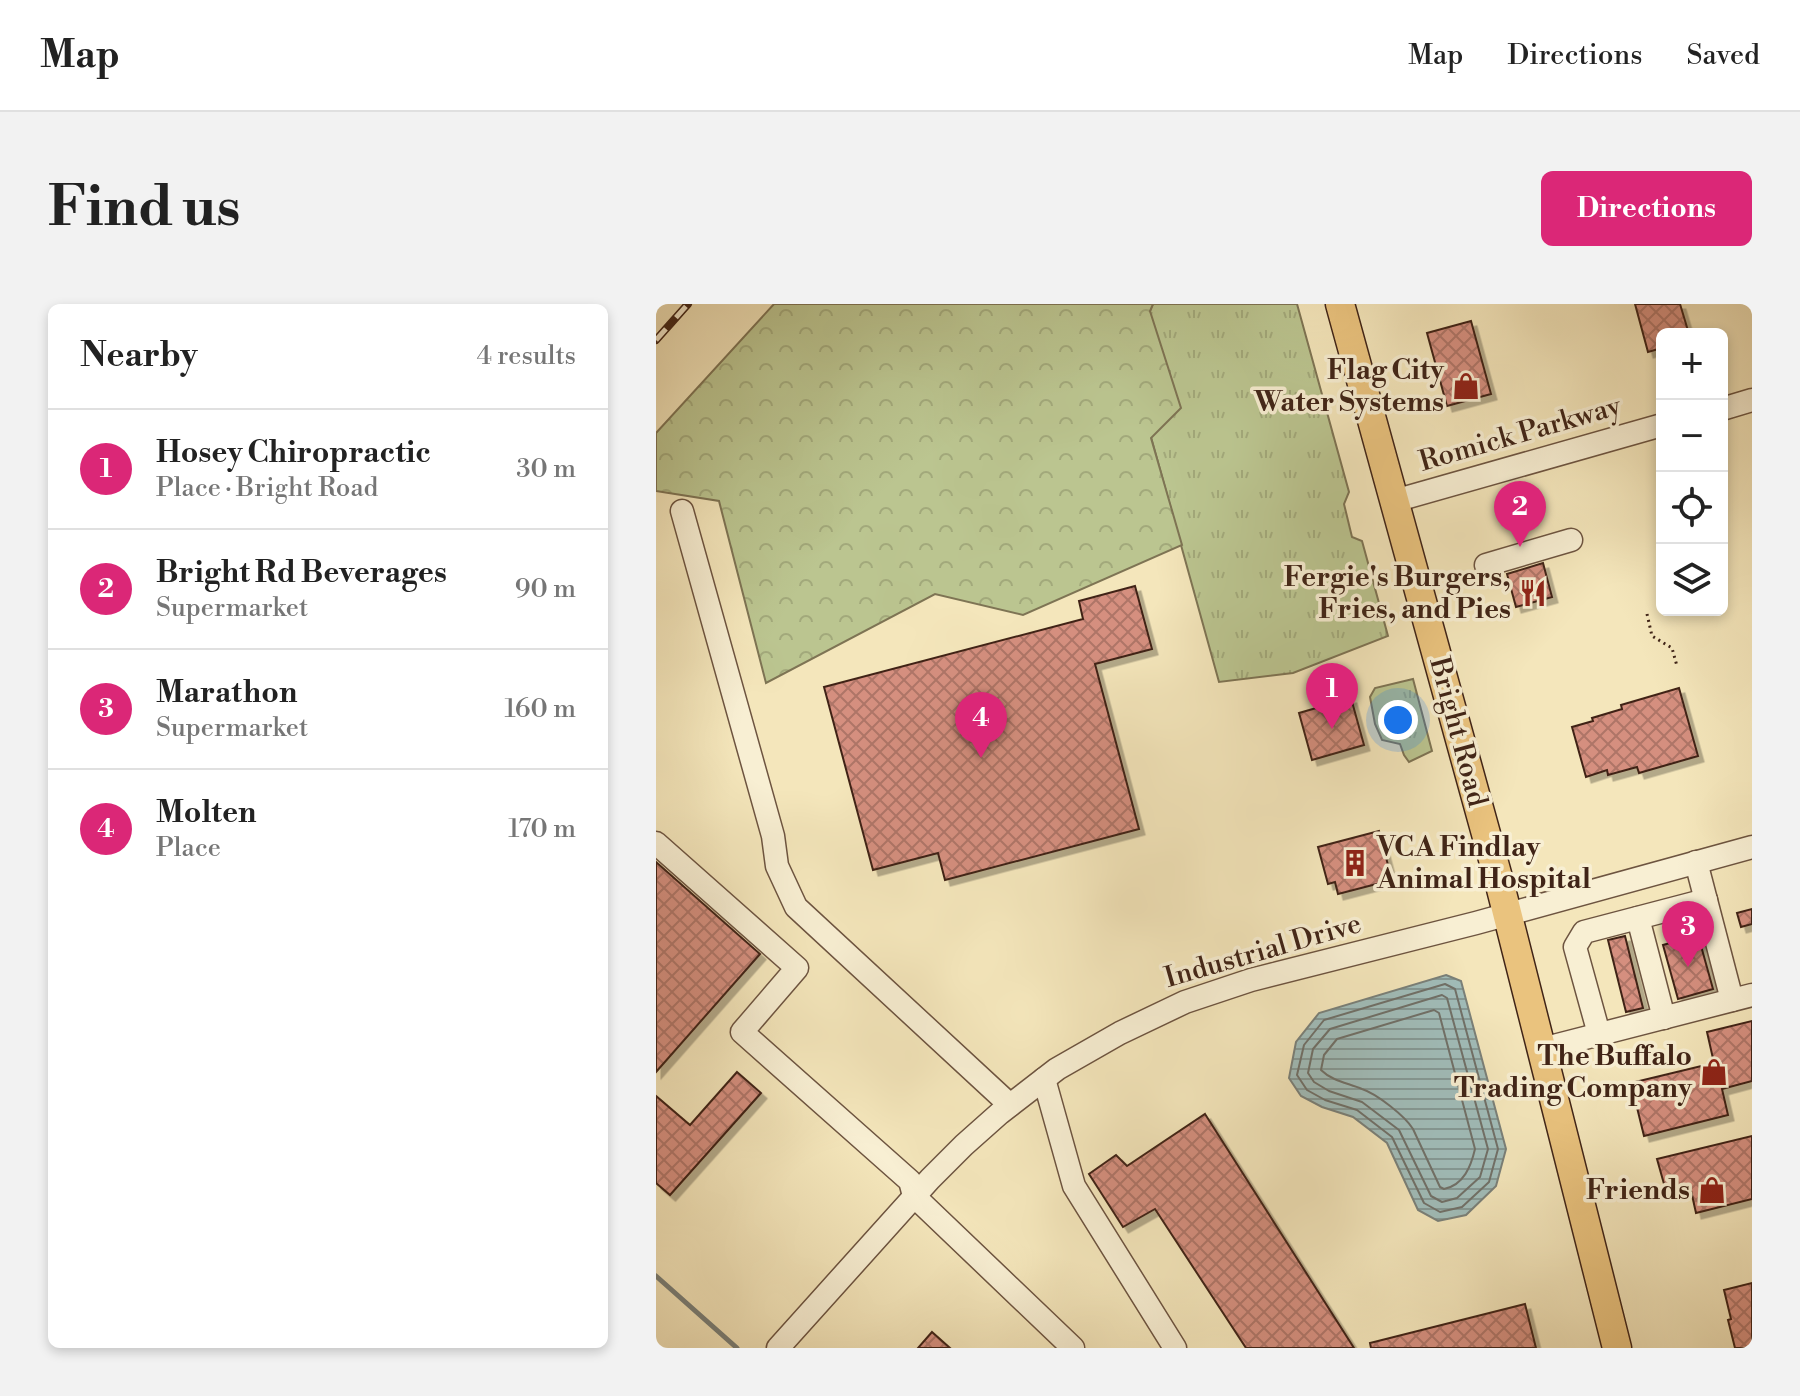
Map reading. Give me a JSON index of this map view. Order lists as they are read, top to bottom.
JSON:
{
  "streets": {
    "main road": ["Bright Road"],
    "street": ["Romick Parkway", "Industrial Drive"]
  },
  "crossings": [
    ["Romick Parkway", "Bright Road"],
    ["Bright Road", "Industrial Drive"]
  ],
  "places": {
    "shop": ["Flag City Water Systems", "The Buffalo Trading Company", "Friends"],
    "restaurant": ["Fergie's Burgers, Fries, and Pies"],
    "building": ["VCA Findlay Animal Hospital"]
  },
  "page": {
    "header": "Map",
    "nav": ["Map", "Directions", "Saved"],
    "buttons": "Directions",
    "title": "Find us",
    "heading": ["Nearby", "4 results"],
    "map_buttons": ["+", "−"],
    "list": [
      {
        "mark": "1",
        "name": "Hosey Chiropractic",
        "note": "Place · Bright Road",
        "value": "30 m"
      },
      {
        "mark": "2",
        "name": "Bright Rd Beverages",
        "note": "Supermarket",
        "value": "90 m"
      },
      {
        "mark": "3",
        "name": "Marathon",
        "note": "Supermarket",
        "value": "160 m"
      },
      {
        "mark": "4",
        "name": "Molten",
        "note": "Place",
        "value": "170 m"
      }
    ],
    "pins": [
      "2",
      "1",
      "4",
      "3"
    ]
  }
}
